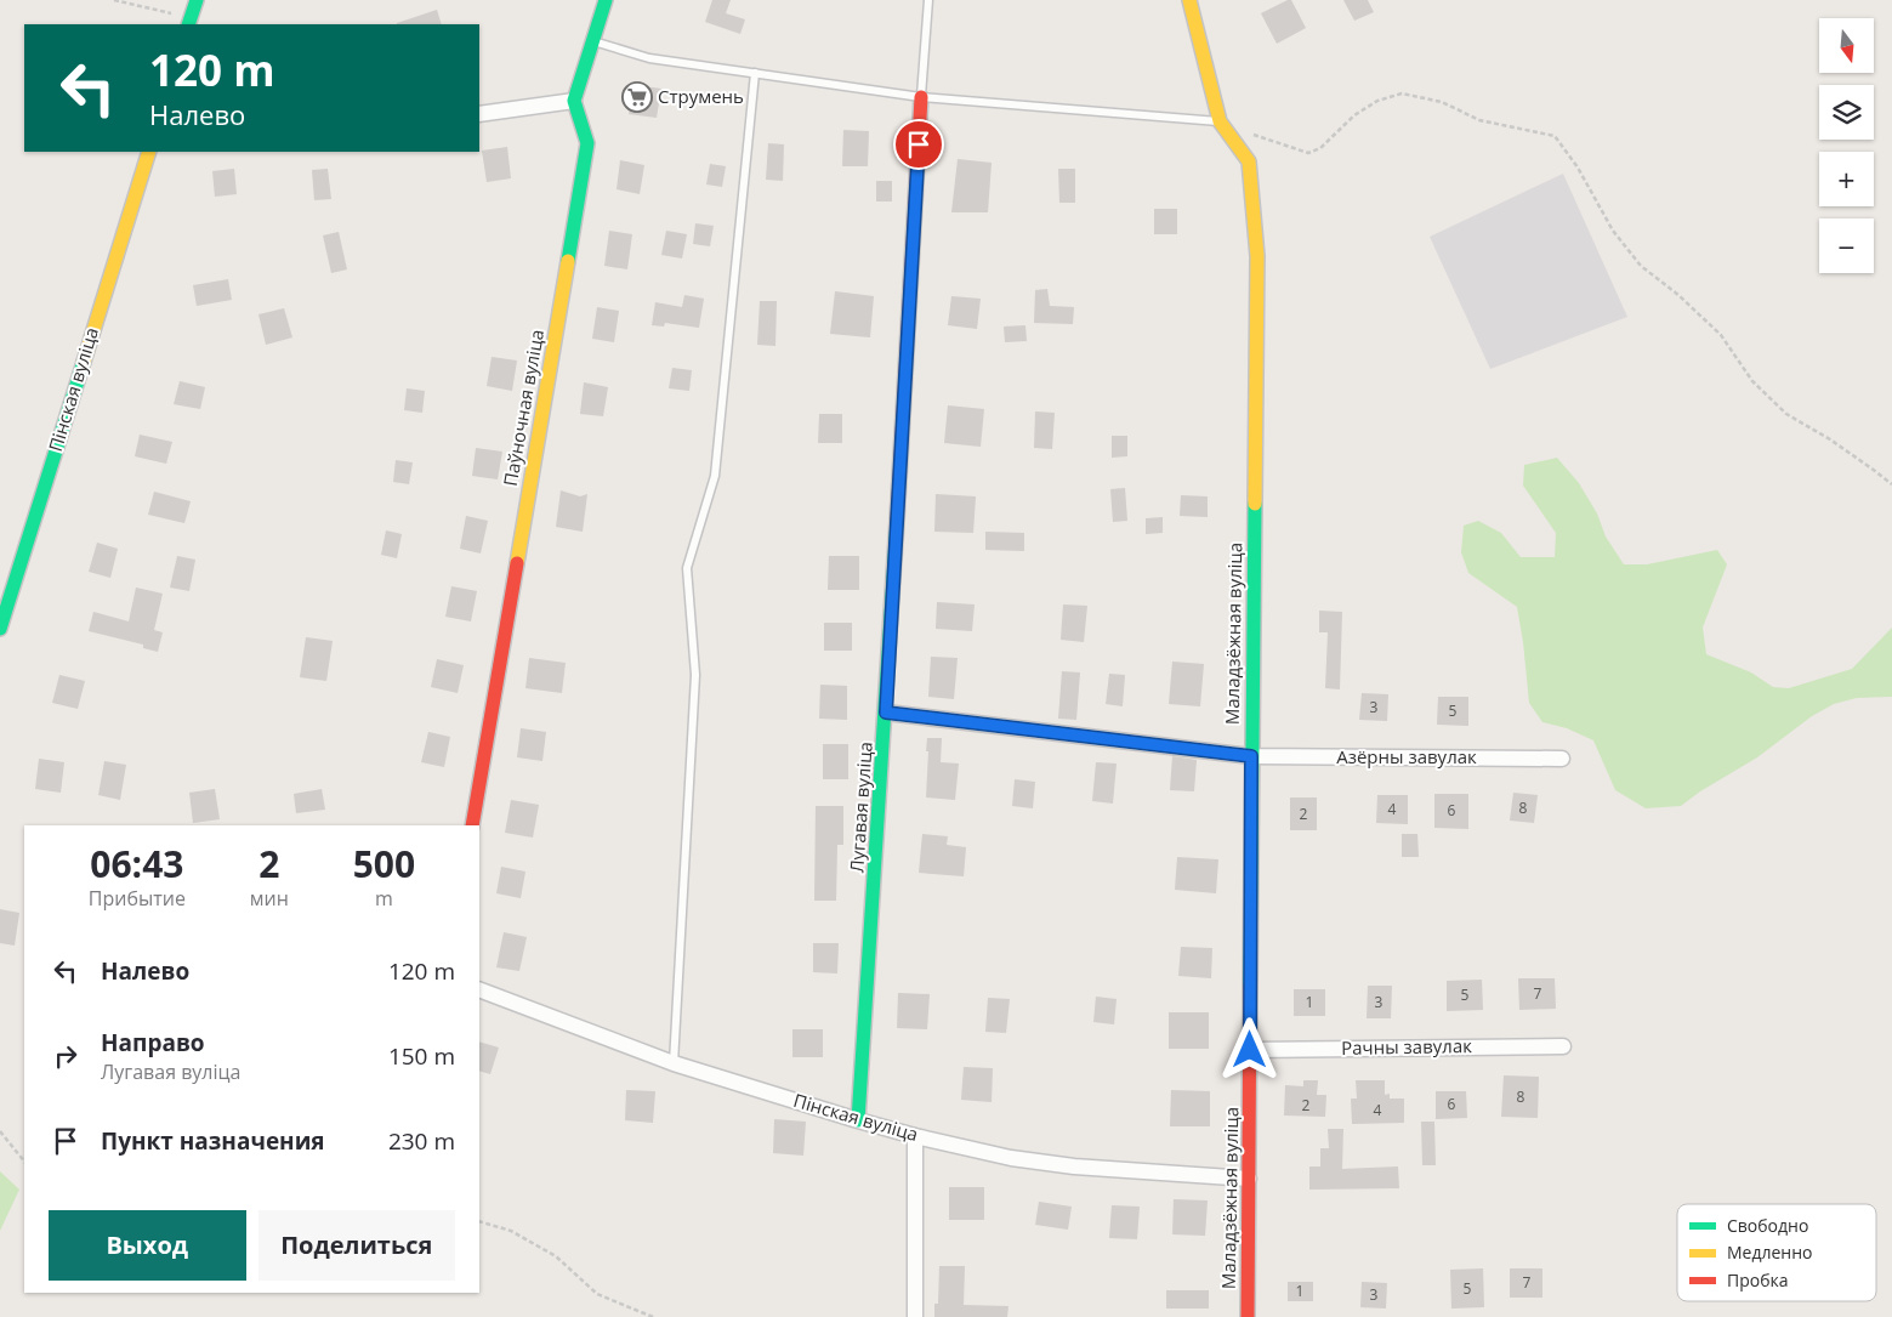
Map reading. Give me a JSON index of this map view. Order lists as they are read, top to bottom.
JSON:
{
  "streets": {
    "street": [
      "Пінская вуліца",
      "Паўночная вуліца",
      "Маладзёжная вуліца",
      "Азёрны завулак",
      "Лугавая вуліца",
      "Рачны завулак"
    ]
  },
  "crossings": [
    ["Пінская вуліца", "Маладзёжная вуліца"],
    ["Пінская вуліца", "Лугавая вуліца"],
    ["Маладзёжная вуліца", "Азёрны завулак"],
    ["Маладзёжная вуліца", "Рачны завулак"],
    ["Азёрны завулак", "Лугавая вуліца"]
  ],
  "places": {
    "supermarket": ["Струмень"]
  },
  "house_numbers": [
    "3",
    "5",
    "8",
    "4",
    "6",
    "2",
    "7",
    "5",
    "1",
    "3",
    "8",
    "6",
    "2",
    "4",
    "7",
    "5",
    "1",
    "3"
  ],
  "legend": ["Свободно", "Медленно", "Пробка"],
  "north": "bottom",
  "page": {
    "map_buttons": ["+", "−"],
    "turn": ["120 m", "Налево"],
    "eta": [
      "06:43",
      "Прибытие",
      "2",
      "мин",
      "500",
      "m"
    ],
    "list": [
      {
        "name": "Налево",
        "value": "120 m"
      },
      {
        "name": "Направо",
        "note": "Лугавая вуліца",
        "value": "150 m"
      },
      {
        "name": "Пункт назначения",
        "value": "230 m"
      }
    ],
    "buttons": ["Выход", "Поделиться"]
  }
}
